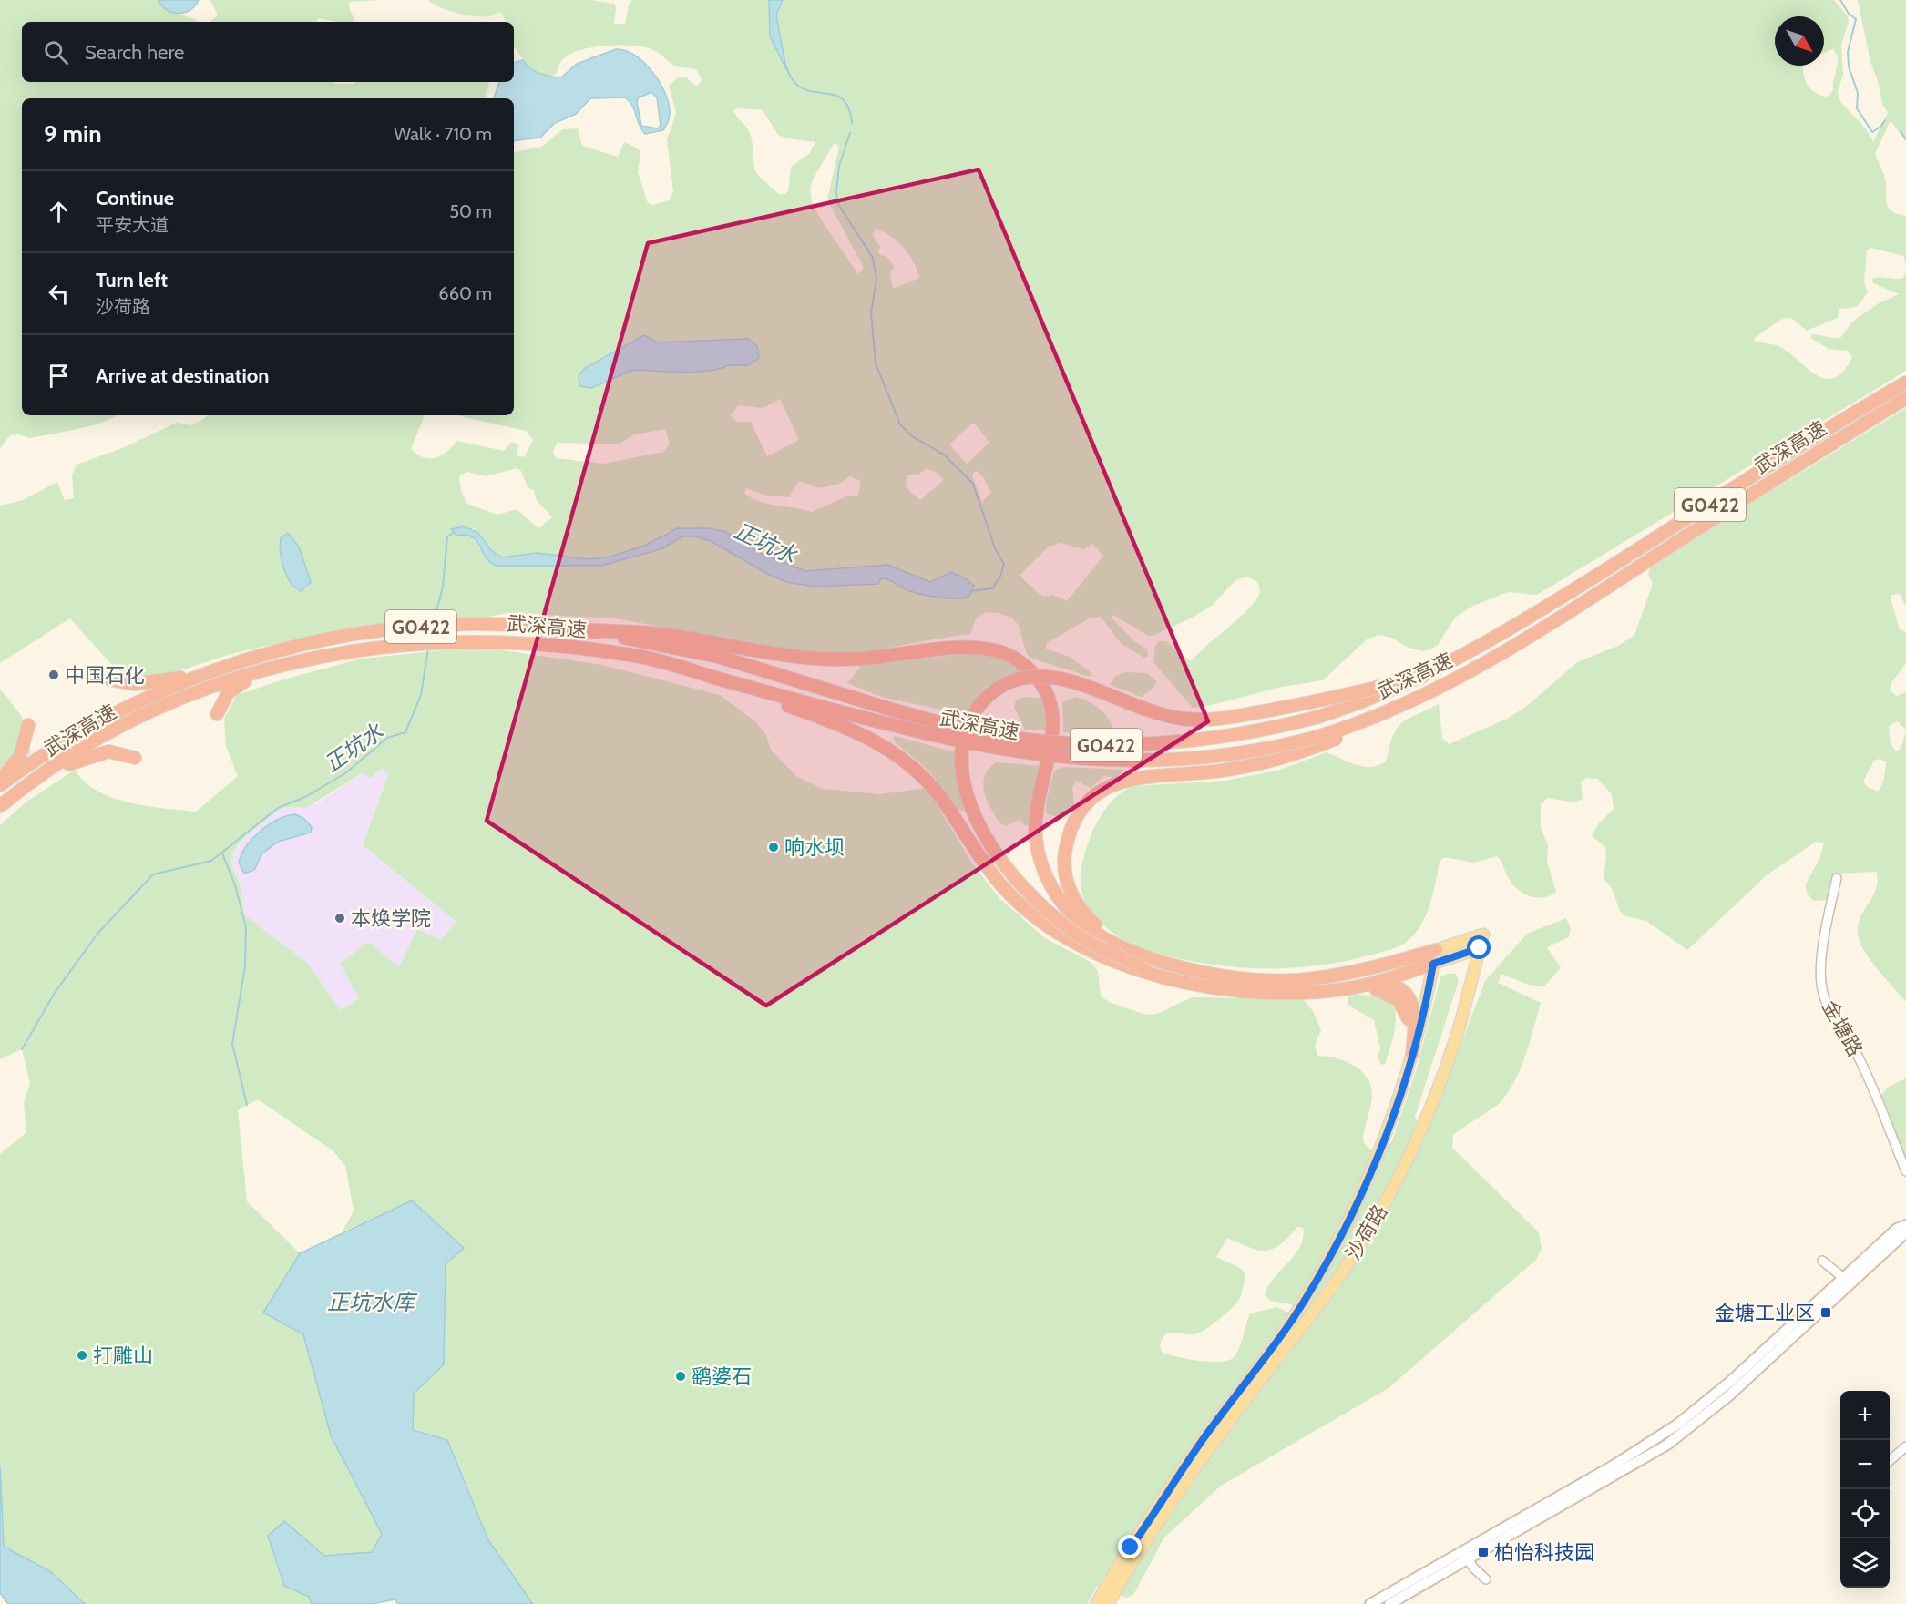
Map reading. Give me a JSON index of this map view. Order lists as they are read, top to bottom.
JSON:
{
  "streets": {
    "highway": ["武深高速", "G0422"],
    "main road": ["沙荷路"],
    "street": ["金塘路"]
  },
  "water": ["正坑水", "正坑水库"],
  "places": {
    "other": [
      "中国石化",
      "响水坝",
      "本焕学院",
      "打雕山",
      "鹞婆石"
    ],
    "transit": ["金塘工业区", "柏怡科技园"]
  },
  "north": "bottom right",
  "page": {
    "search": "Search here",
    "heading": ["9 min", "Walk · 710 m"],
    "list": [
      ["Continue", "平安大道", "50 m"],
      ["Turn left", "沙荷路", "660 m"],
      "Arrive at destination"
    ],
    "map_buttons": ["+", "−"]
  }
}
